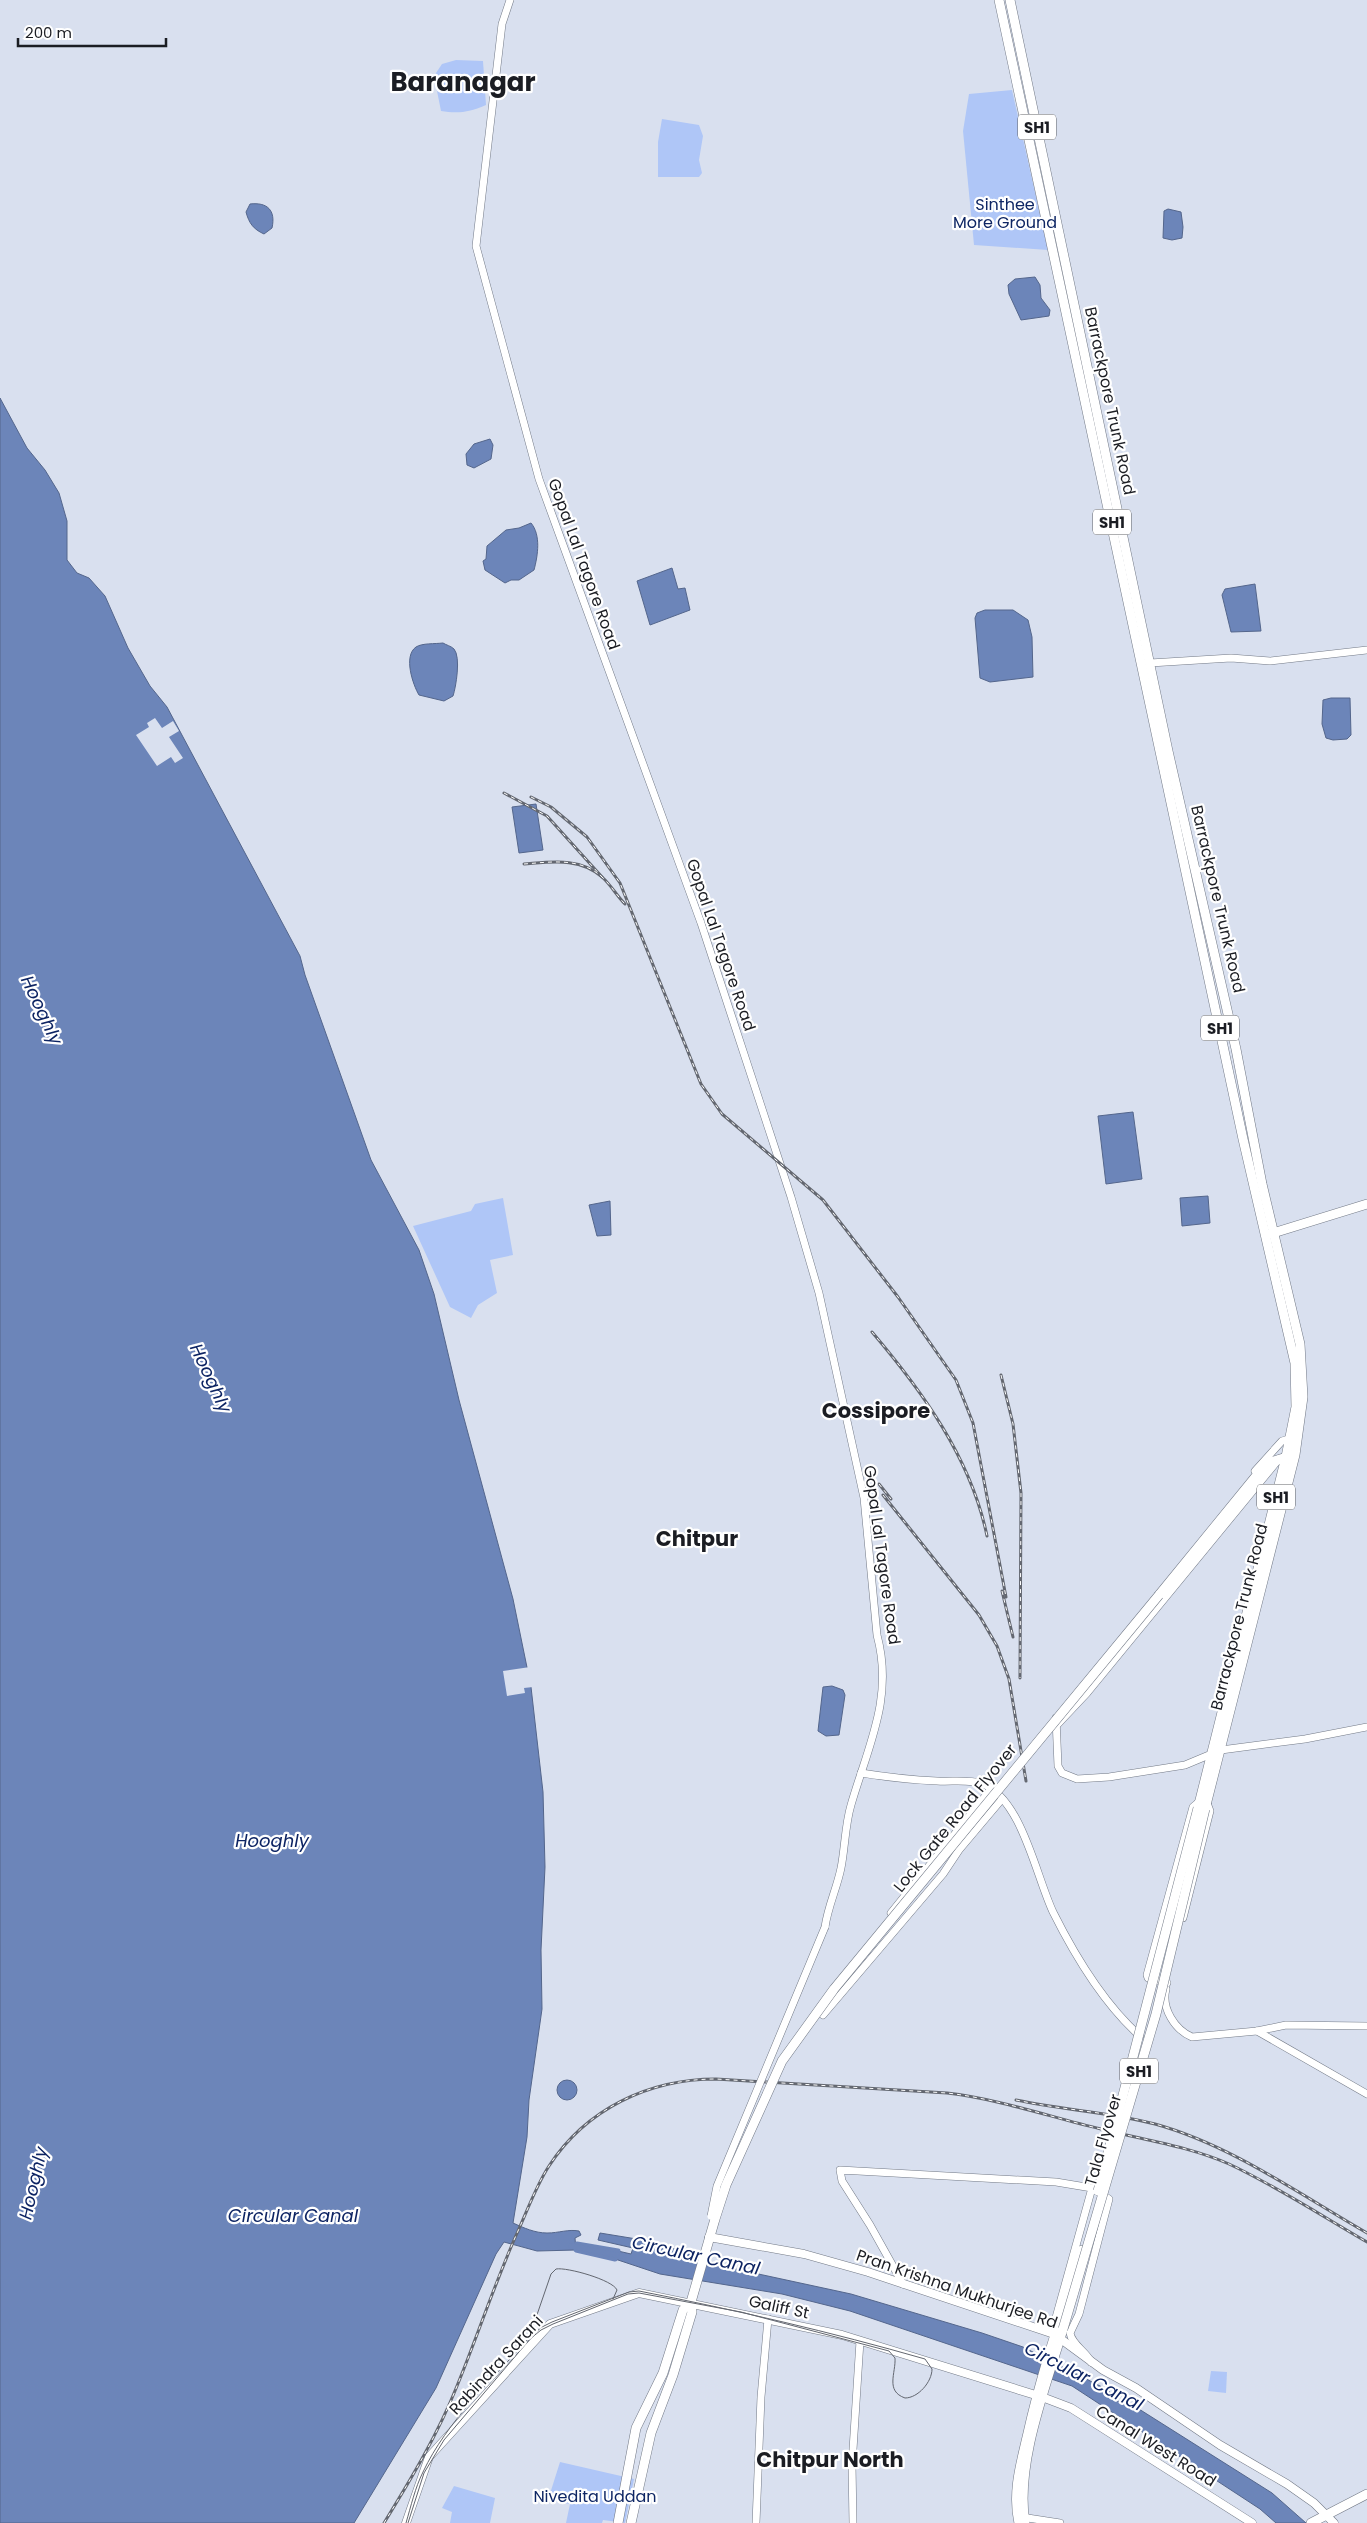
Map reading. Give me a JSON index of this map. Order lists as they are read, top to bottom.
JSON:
{
  "streets": {
    "main road": [
      "SH1",
      "Barrackpore Trunk Road",
      "Lock Gate Road Flyover",
      "Tala Flyover",
      "Pran Krishna Mukhurjee Rd",
      "Galiff St",
      "Rabindra Sarani",
      "Canal West Road"
    ],
    "street": ["Gopal Lal Tagore Road"]
  },
  "crossings": [
    ["SH1", "Tala Flyover"],
    ["SH1", "Pran Krishna Mukhurjee Rd"],
    ["SH1", "Galiff St"],
    ["SH1", "Canal West Road"],
    ["Barrackpore Trunk Road", "Lock Gate Road Flyover"],
    ["Barrackpore Trunk Road", "Tala Flyover"],
    ["Gopal Lal Tagore Road", "Lock Gate Road Flyover"],
    ["Lock Gate Road Flyover", "Pran Krishna Mukhurjee Rd"],
    ["Lock Gate Road Flyover", "Galiff St"],
    ["Lock Gate Road Flyover", "Rabindra Sarani"],
    ["Tala Flyover", "Pran Krishna Mukhurjee Rd"],
    ["Galiff St", "Rabindra Sarani"],
    ["Galiff St", "Canal West Road"]
  ],
  "districts": [
    "Baranagar",
    "Cossipore",
    "Chitpur",
    "Chitpur North"
  ],
  "water": ["Hooghly", "Circular Canal"],
  "parks": ["Sinthee More Ground", "Nivedita Uddan"],
  "scale_bar": "200 m"
}
